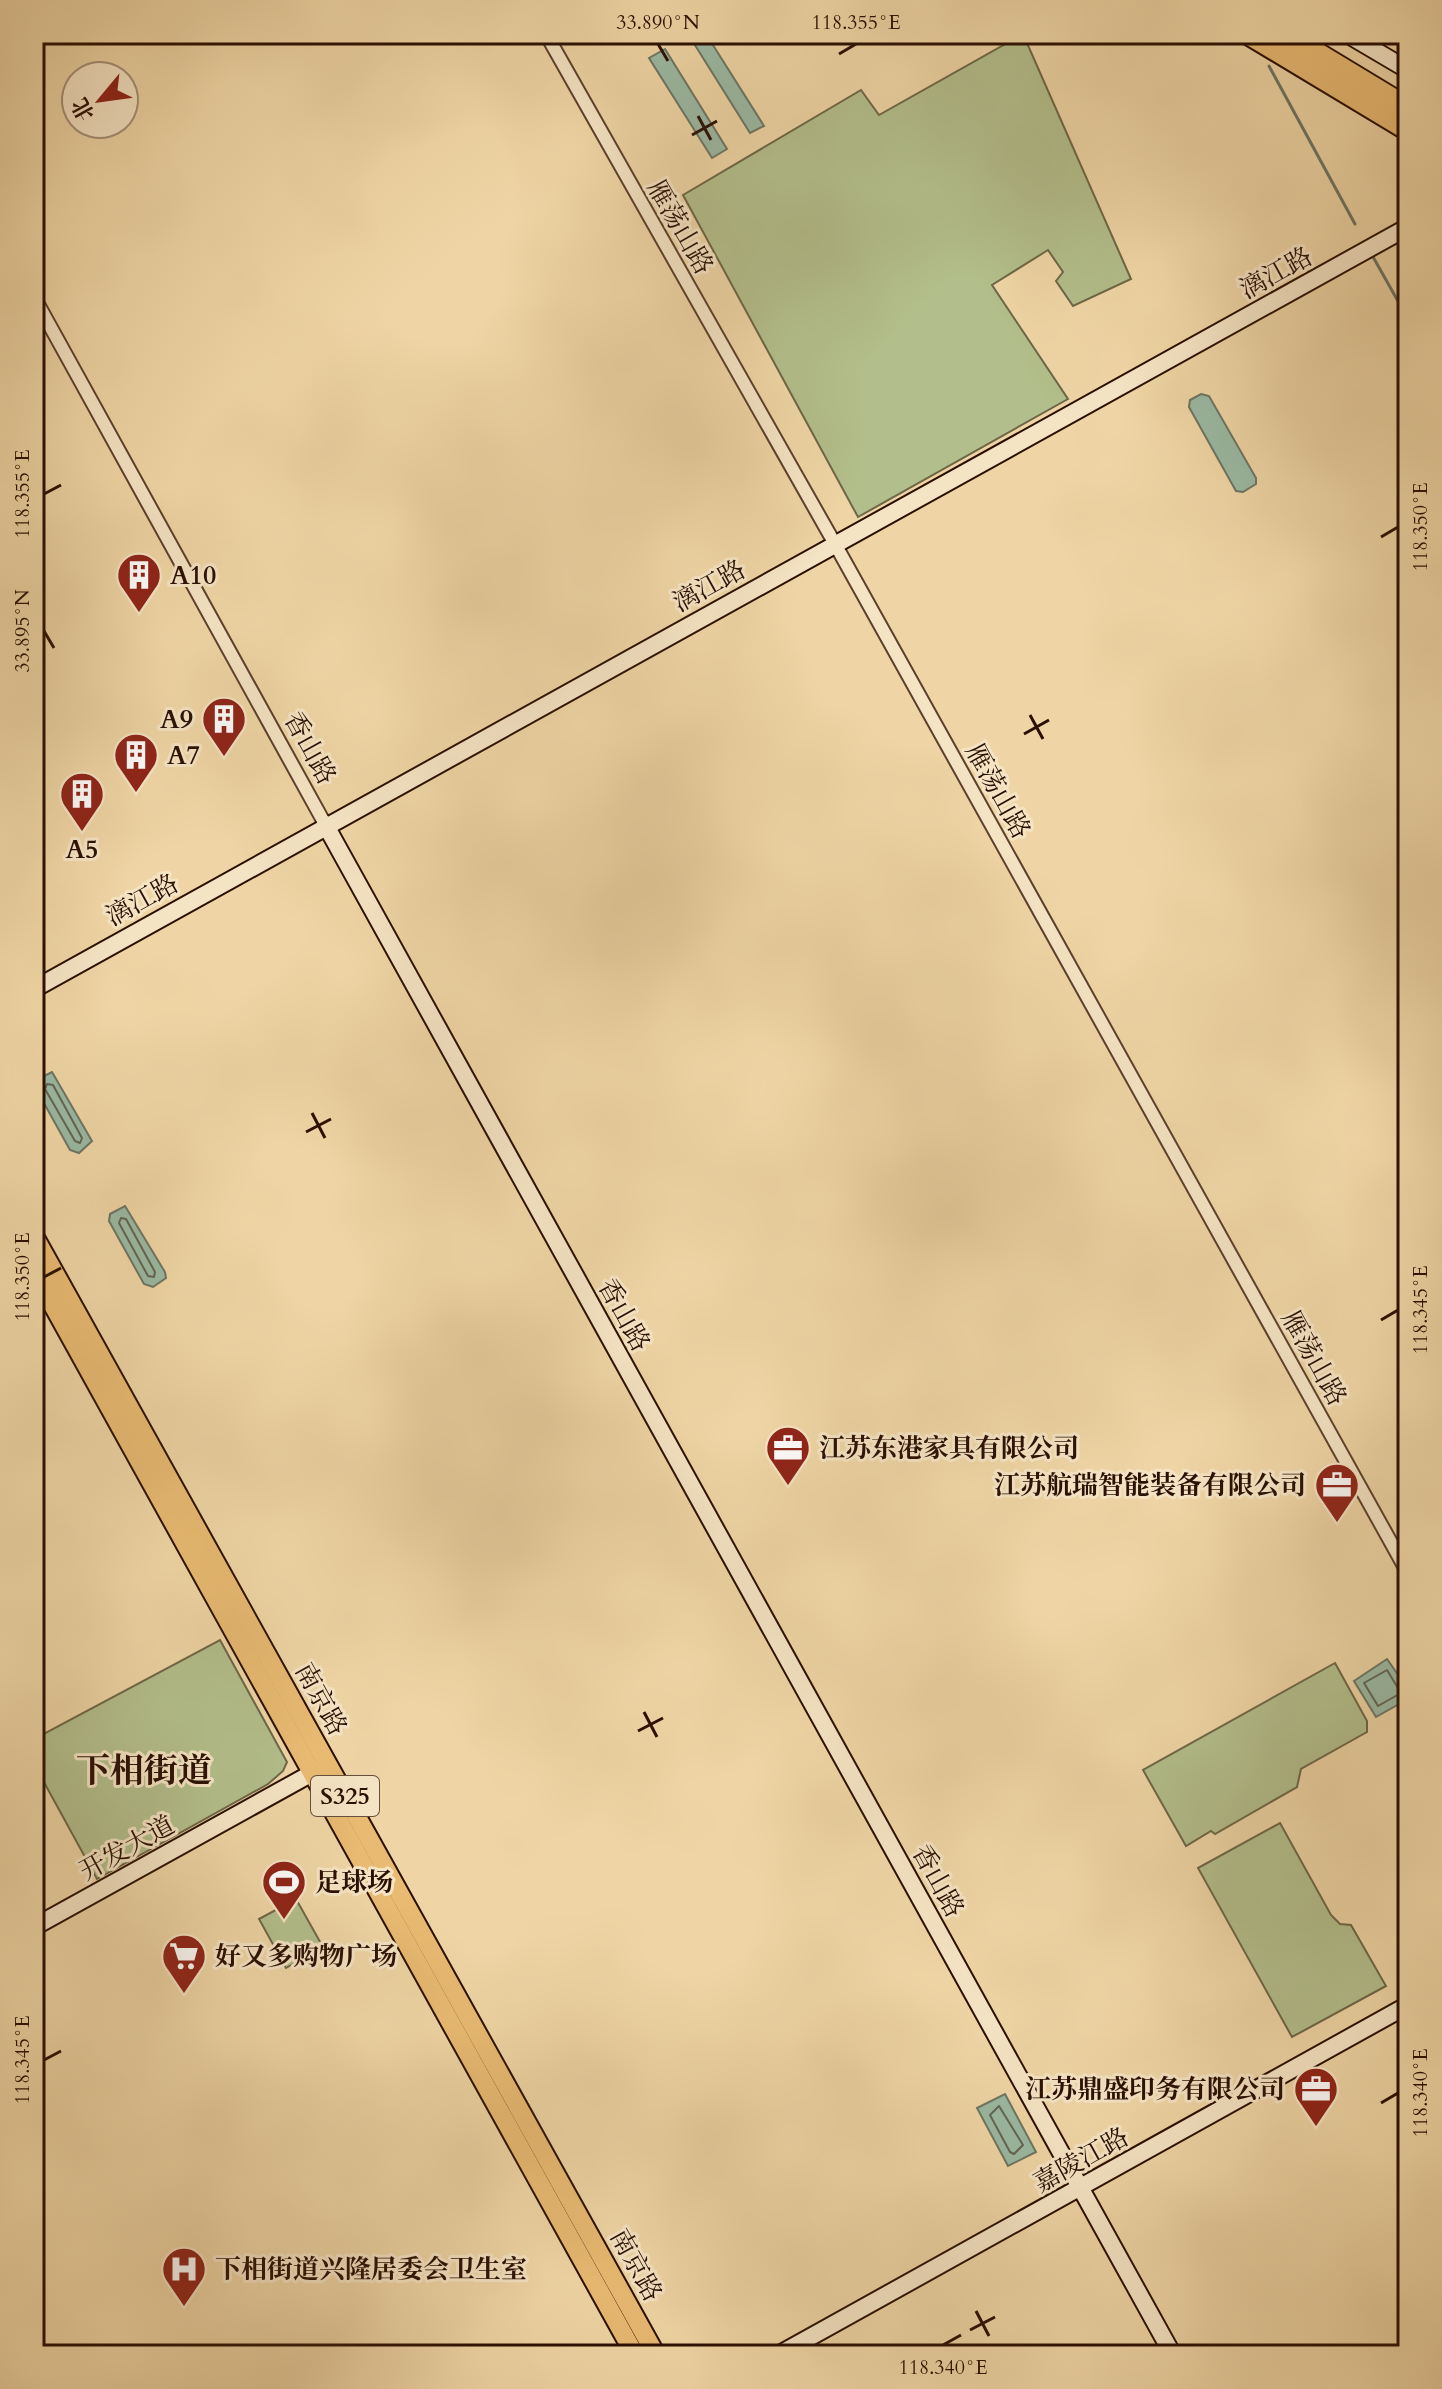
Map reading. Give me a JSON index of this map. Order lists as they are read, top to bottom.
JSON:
{
  "streets": {
    "main road": ["南京路", "S325"],
    "street": [
      "雁荡山路",
      "漓江路",
      "香山路",
      "开发大道",
      "嘉陵江路"
    ]
  },
  "crossings": [
    ["雁荡山路", "漓江路"],
    ["漓江路", "香山路"],
    ["香山路", "嘉陵江路"],
    ["南京路", "开发大道"]
  ],
  "districts": ["下相街道"],
  "places": {
    "building": [
      "A10",
      "A9",
      "A7",
      "A5"
    ],
    "office": ["江苏东港家具有限公司", "江苏航瑞智能装备有限公司", "江苏鼎盛印务有限公司"],
    "sports": ["足球场"],
    "supermarket": ["好又多购物广场"],
    "hospital": ["下相街道兴隆居委会卫生室"]
  },
  "north": "bottom left",
  "coordinates": [
    "33.890°N",
    "118.355°E",
    "118.350°E",
    "33.895°N",
    "118.345°E",
    "118.340°E"
  ]
}
